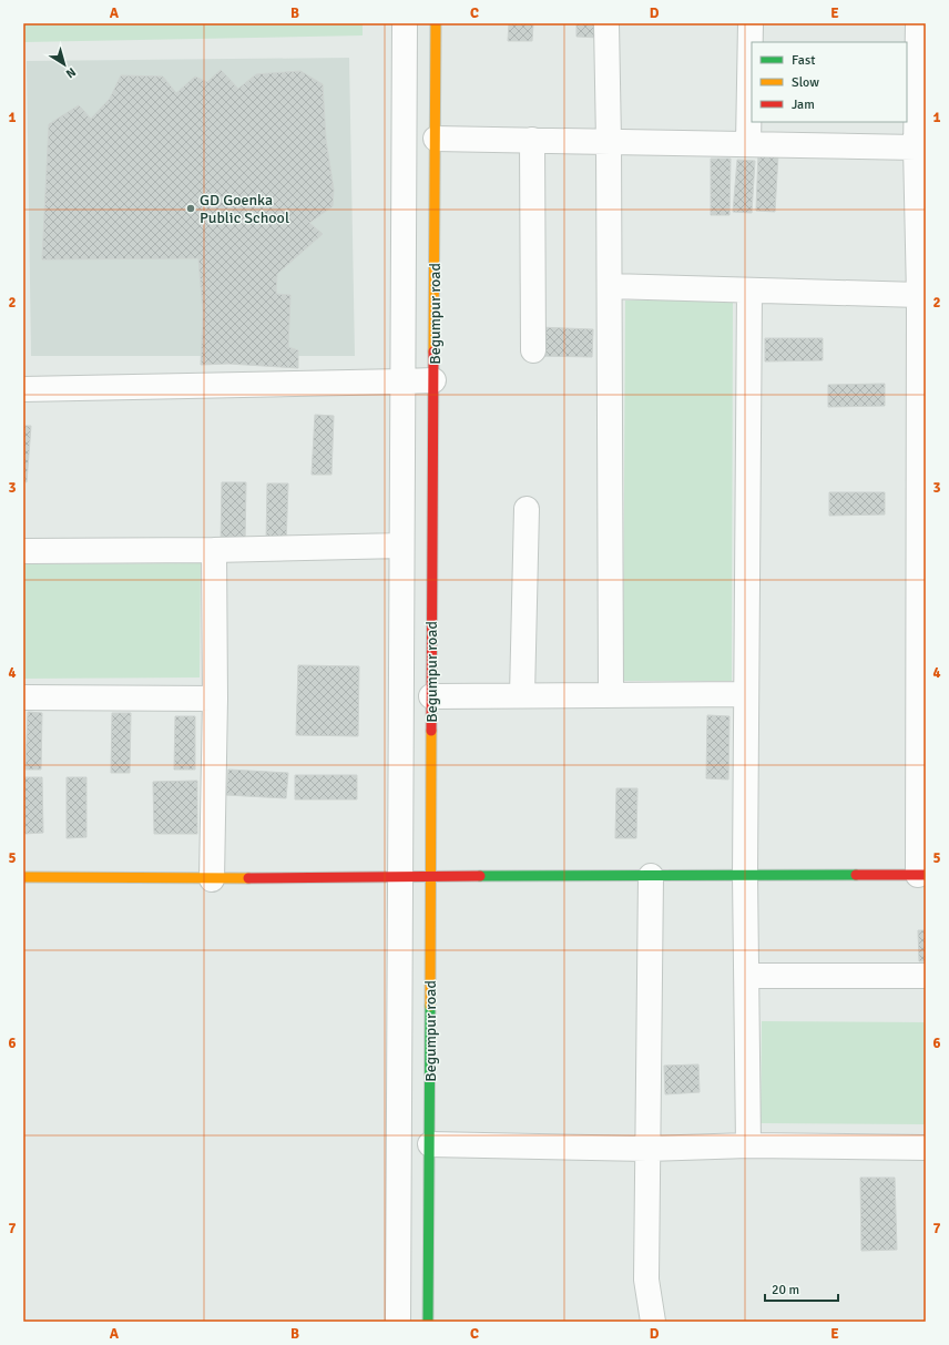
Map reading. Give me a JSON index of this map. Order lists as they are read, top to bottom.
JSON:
{
  "streets": {
    "street": ["Begumpur road"]
  },
  "places": ["GD Goenka Public School"],
  "legend": ["Fast", "Slow", "Jam"],
  "scale_bar": "20 m",
  "north": "bottom right",
  "grid": {
    "columns": [
      "A",
      "B",
      "C",
      "D",
      "E"
    ],
    "rows": [
      "1",
      "2",
      "3",
      "4",
      "5",
      "6",
      "7"
    ]
  }
}
